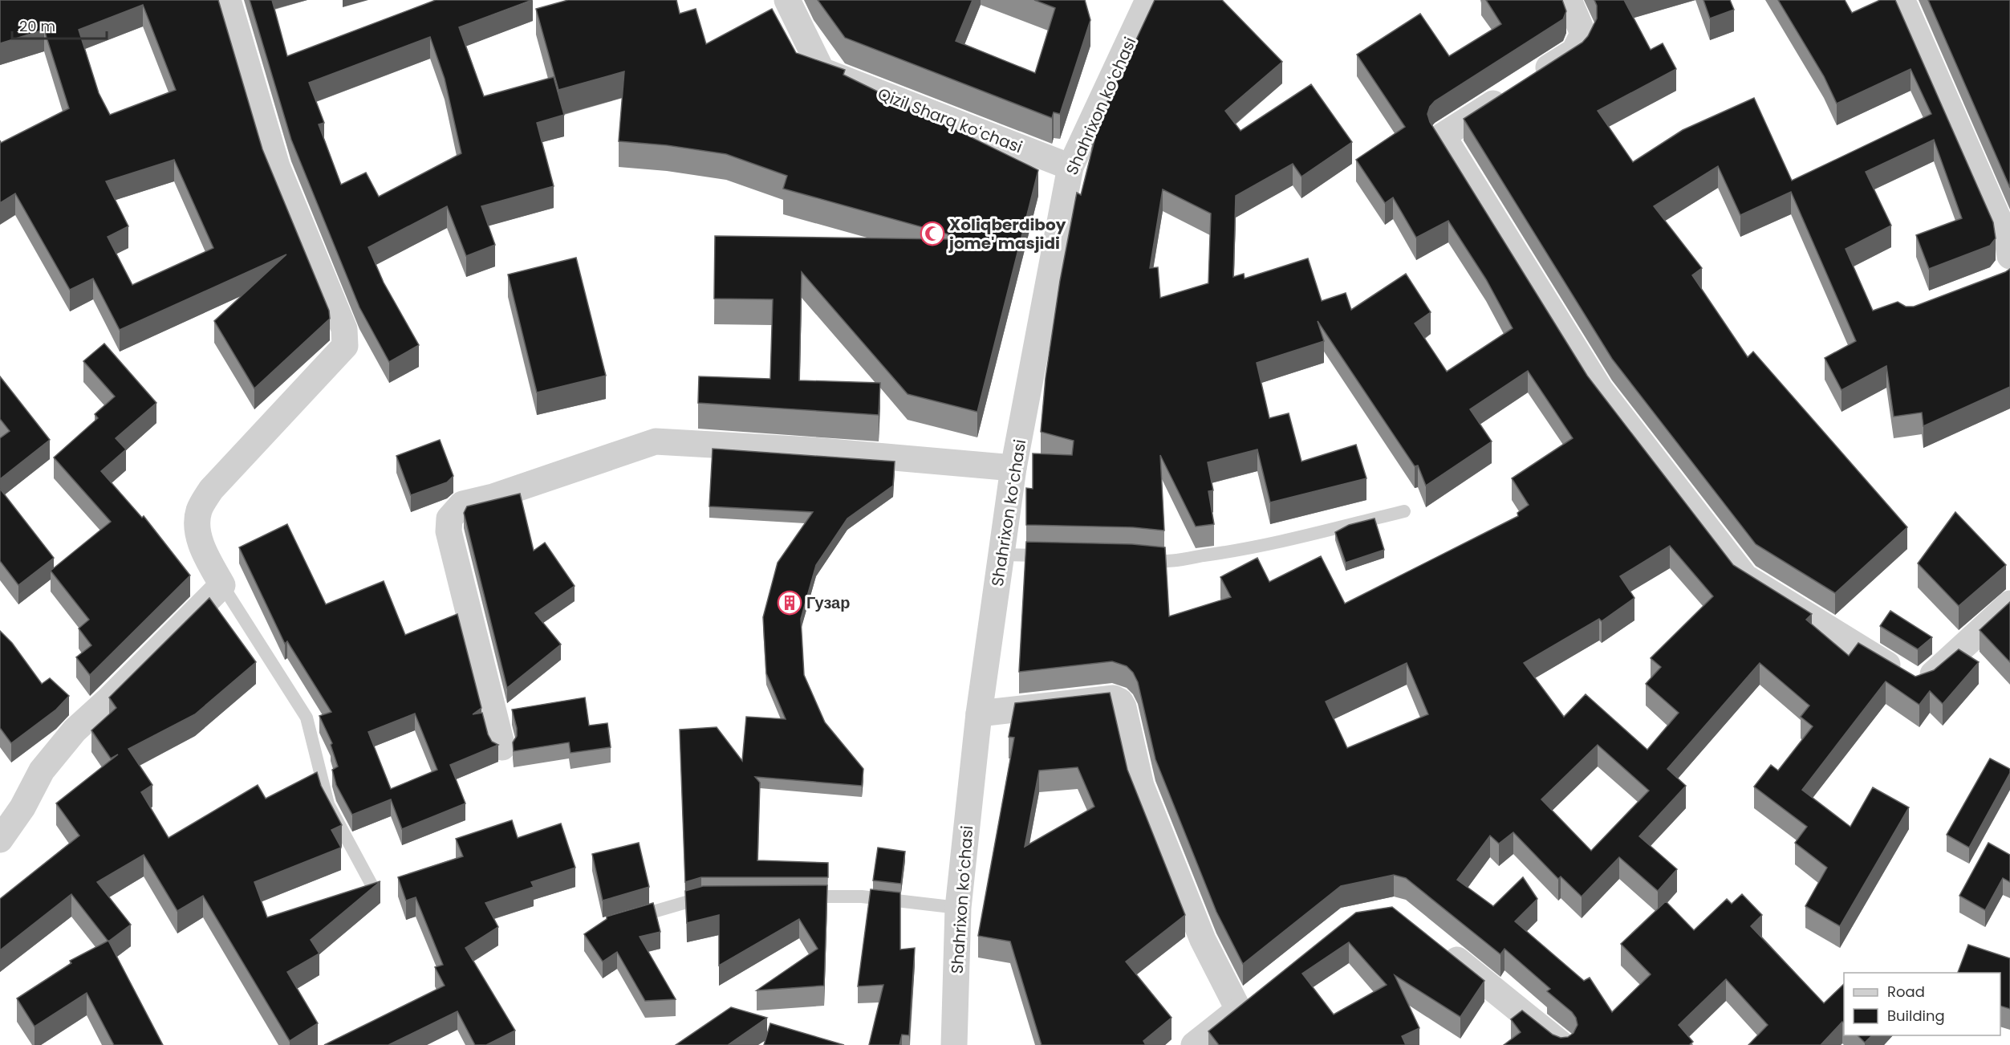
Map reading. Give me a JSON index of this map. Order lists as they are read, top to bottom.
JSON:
{
  "streets": {
    "street": ["Shahrixon koʻchasi", "Qizil Sharq koʻchasi"]
  },
  "crossings": [
    ["Shahrixon koʻchasi", "Qizil Sharq koʻchasi"]
  ],
  "places": {
    "mosque": ["Xoliqberdiboy jome' masjidi"],
    "building": ["Гузар"]
  },
  "legend": ["Road", "Building"],
  "scale_bar": "20 m"
}
